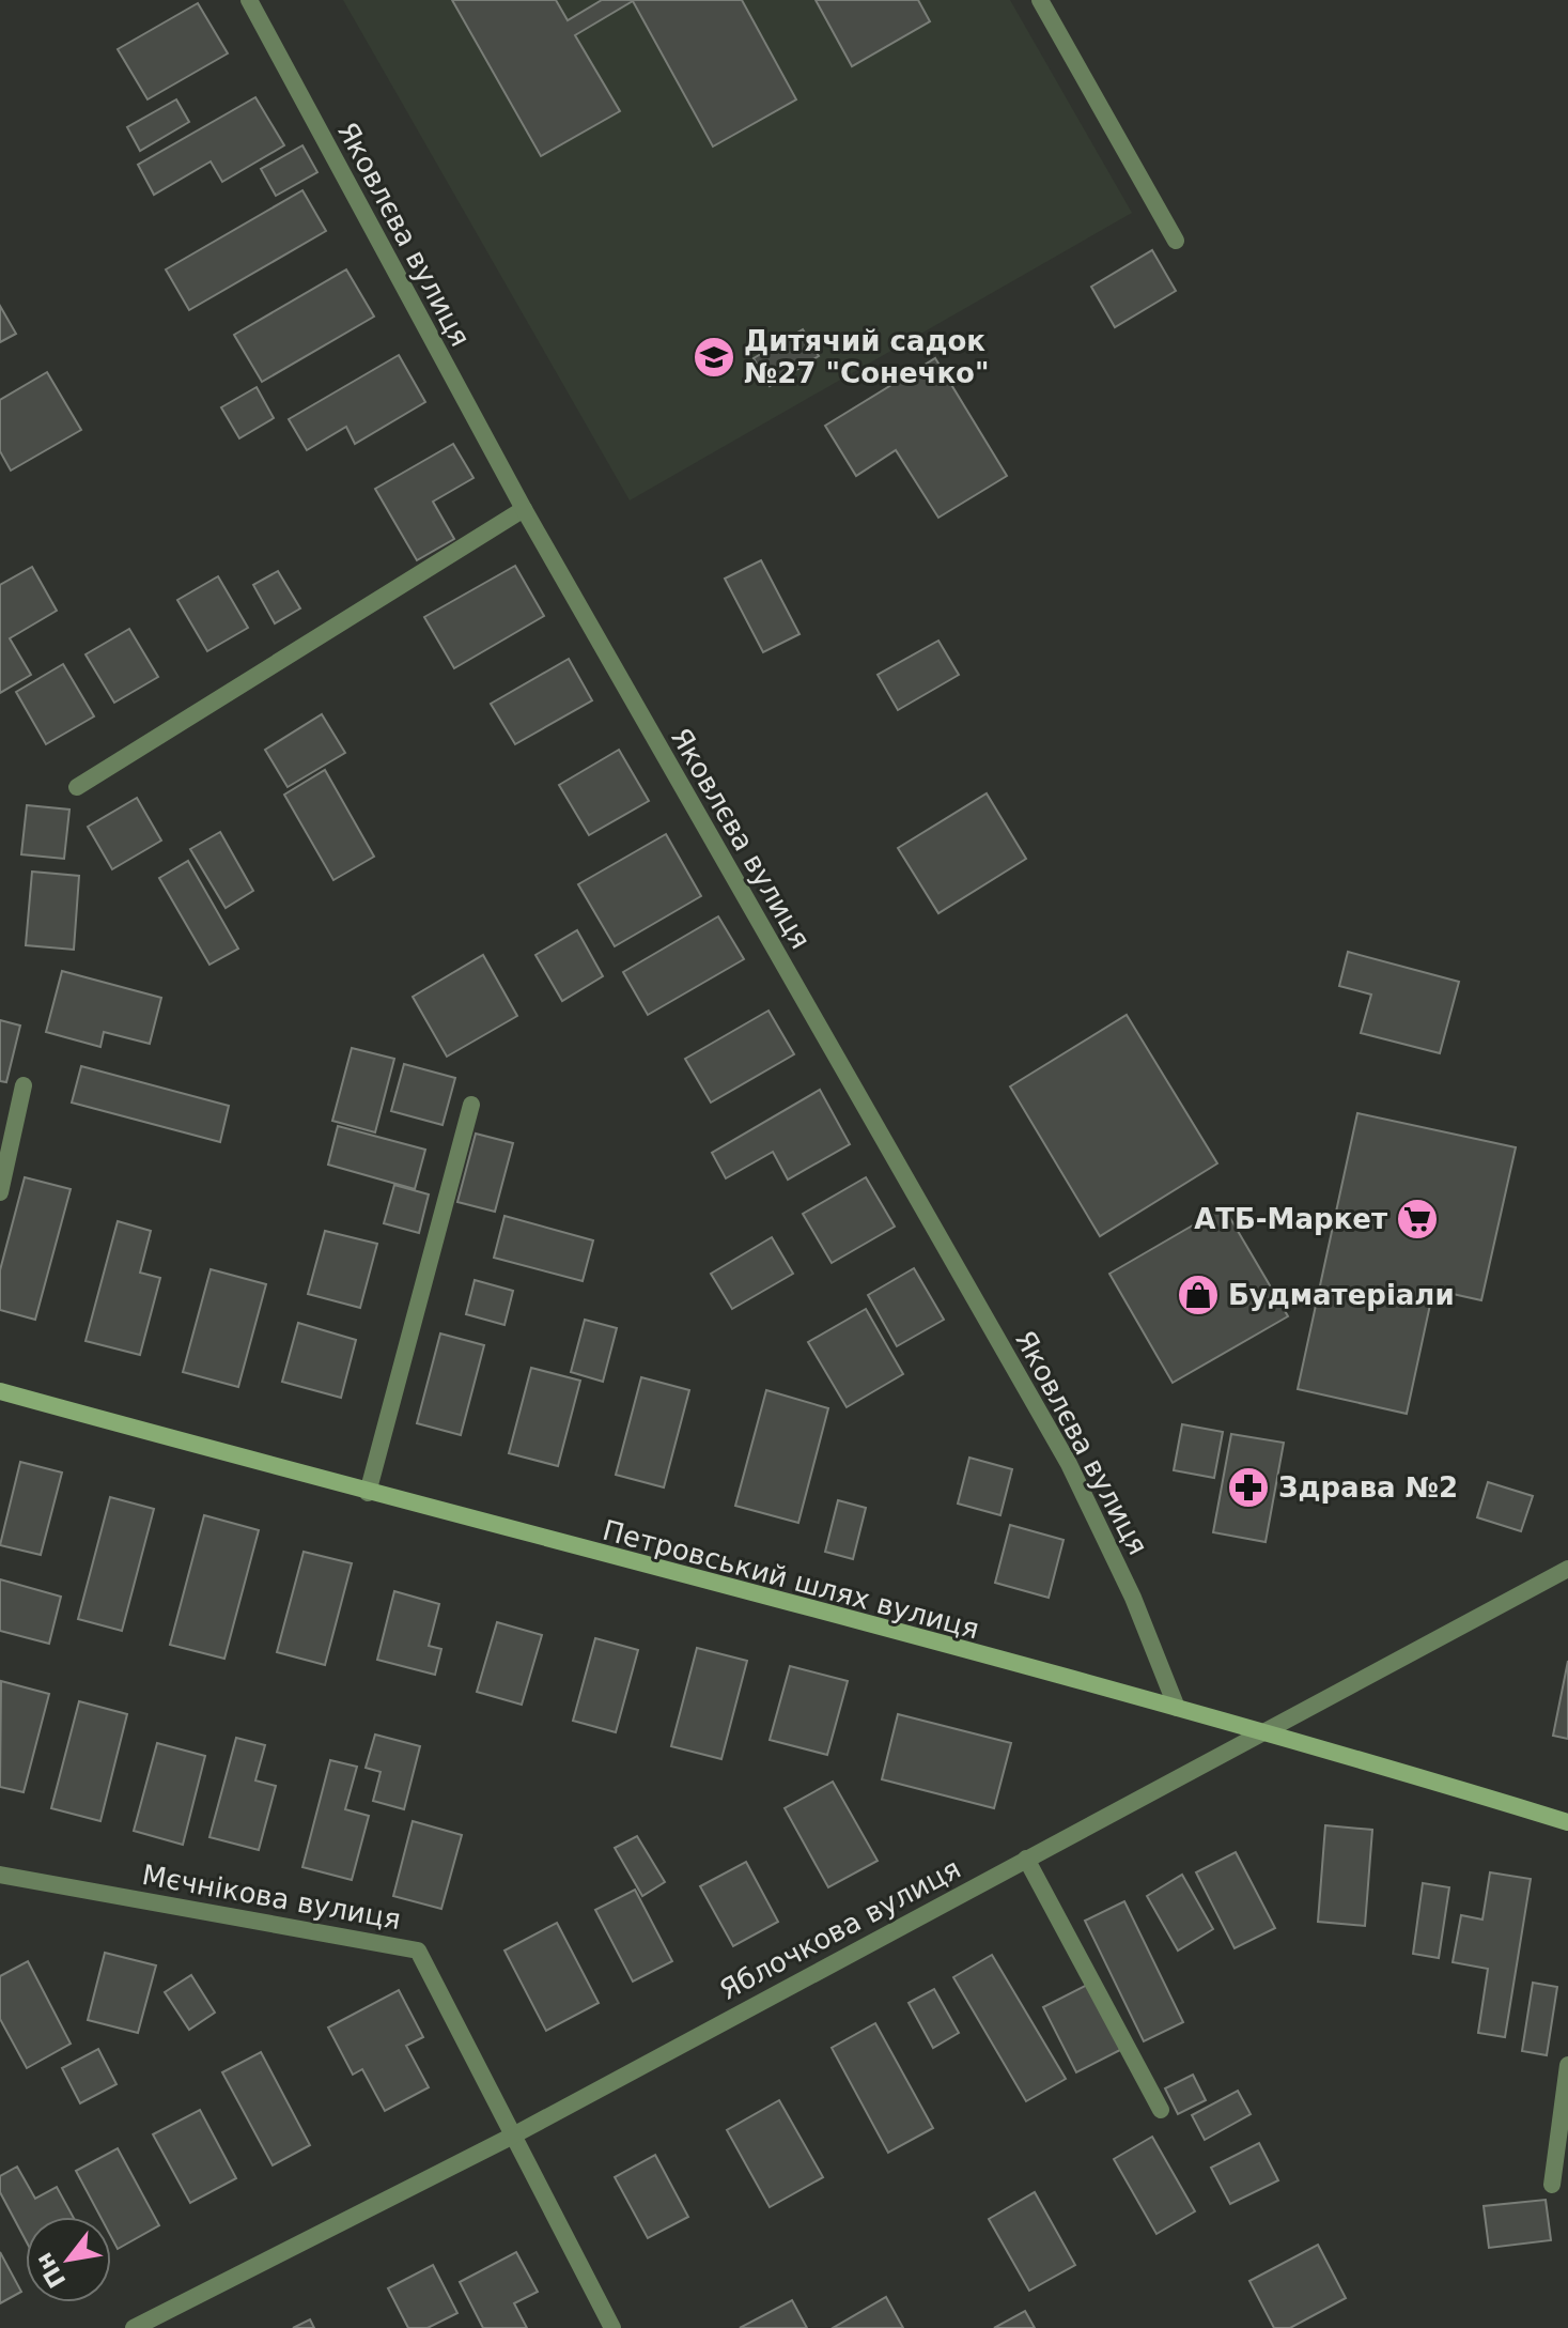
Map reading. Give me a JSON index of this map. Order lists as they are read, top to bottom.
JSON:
{
  "streets": {
    "street": [
      "Яковлєва вулиця",
      "Петровський шлях вулиця",
      "Мєчнікова вулиця",
      "Яблочкова вулиця"
    ]
  },
  "crossings": [
    ["Яковлєва вулиця", "Петровський шлях вулиця"],
    ["Петровський шлях вулиця", "Яблочкова вулиця"],
    ["Мєчнікова вулиця", "Яблочкова вулиця"]
  ],
  "places": {
    "school or university": ["Дитячий садок №27 \"Сонечко\""],
    "supermarket": ["АТБ-Маркет"],
    "shop": ["Будматеріали"],
    "pharmacy": ["Здрава №2"]
  },
  "north": "bottom left"
}
